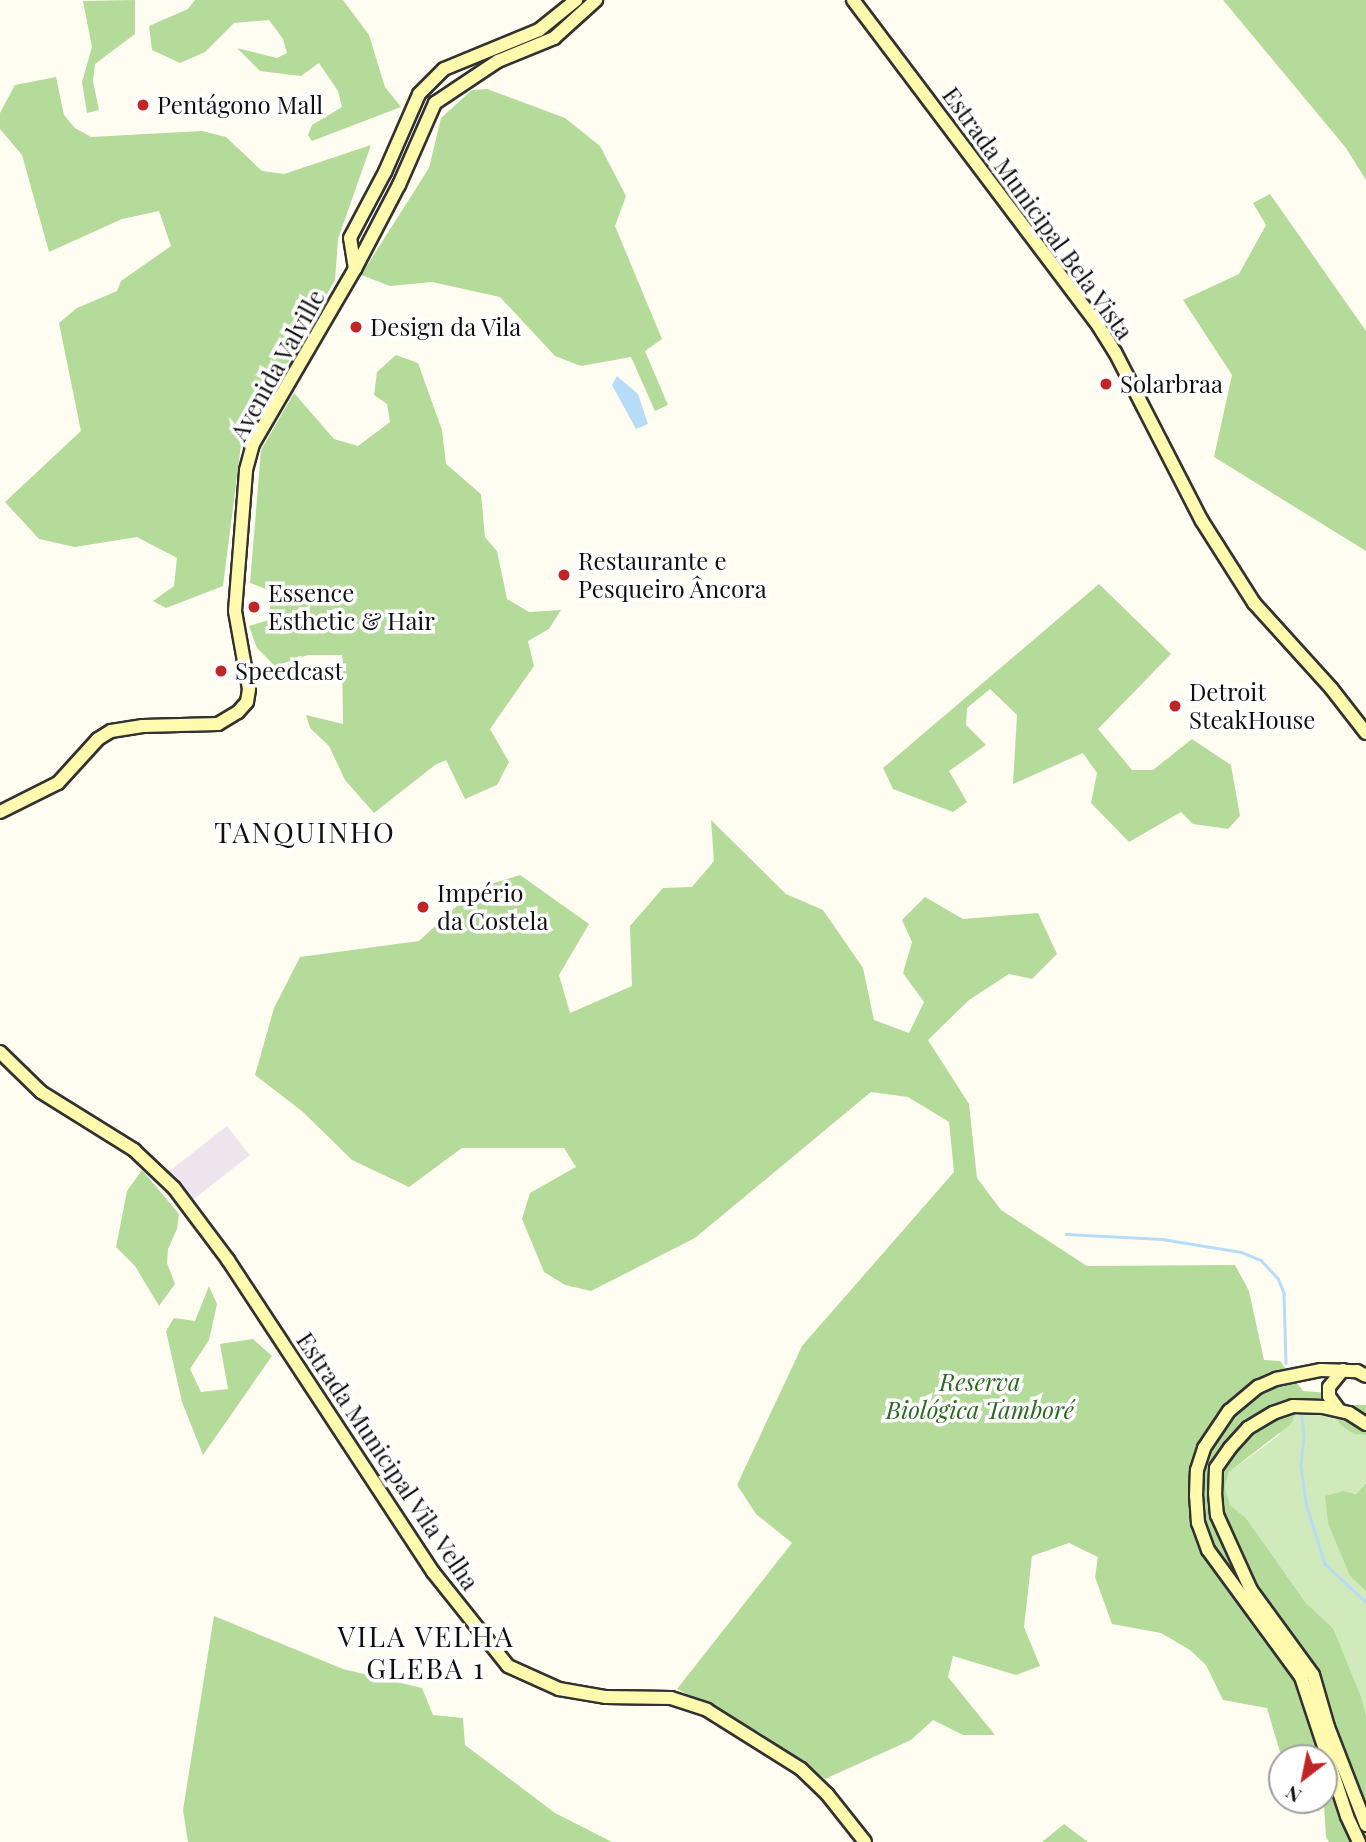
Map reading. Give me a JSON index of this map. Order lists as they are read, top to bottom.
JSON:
{
  "streets": {
    "main road": ["Estrada Municipal Bela Vista", "Avenida Valville", "Estrada Municipal Vila Velha"]
  },
  "districts": ["TANQUINHO", "VILA VELHA GLEBA 1"],
  "parks": ["Reserva Biológica Tamboré"],
  "places": [
    "Pentágono Mall",
    "Design da Vila",
    "Solarbraa",
    "Restaurante e Pesqueiro Âncora",
    "Essence Esthetic & Hair",
    "Speedcast",
    "Detroit SteakHouse",
    "Império da Costela"
  ],
  "north": "bottom left"
}
